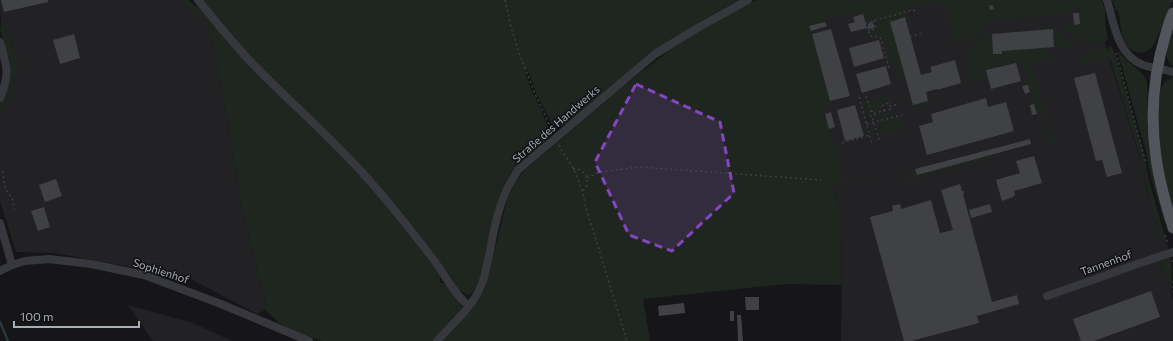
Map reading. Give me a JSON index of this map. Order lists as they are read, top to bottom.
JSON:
{
  "streets": {
    "street": ["Straße des Handwerks", "Tannenhof", "Sophienhof"]
  },
  "scale_bar": "100 m"
}
